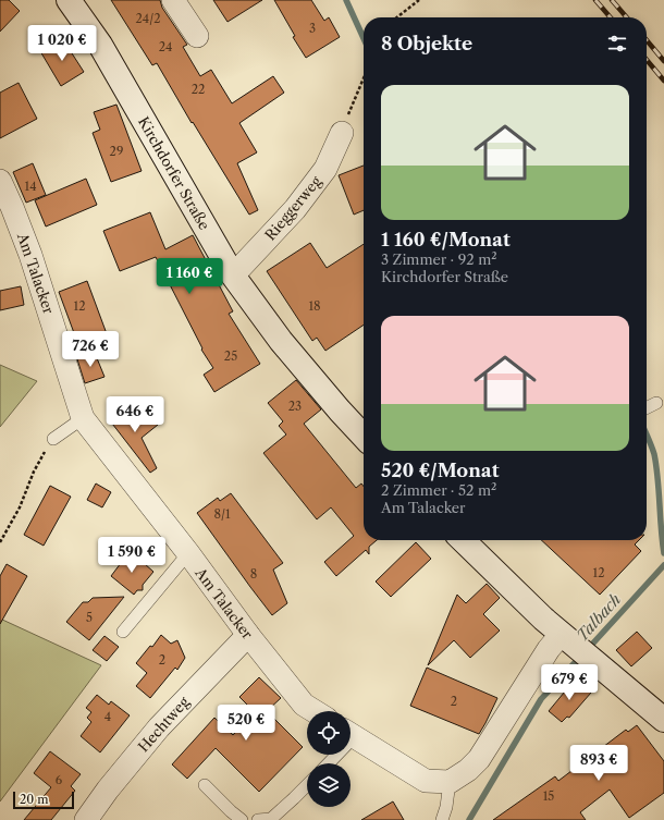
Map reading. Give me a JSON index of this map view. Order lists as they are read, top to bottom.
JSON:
{
  "streets": {
    "main road": ["Kirchdorfer Straße"],
    "street": ["Rieggerweg", "Am Talacker", "Hechtweg"]
  },
  "crossings": [
    ["Kirchdorfer Straße", "Rieggerweg"],
    ["Am Talacker", "Hechtweg"]
  ],
  "water": ["Talbach"],
  "house_numbers": [
    "24/2",
    "3",
    "24",
    "22",
    "29",
    "14",
    "12",
    "18",
    "25",
    "23",
    "8/1",
    "12",
    "8",
    "5",
    "2",
    "2",
    "4",
    "6",
    "15"
  ],
  "scale_bar": "20 m",
  "page": {
    "heading": "8 Objekte",
    "price": [
      "1 020 €",
      "1 160 €",
      "726 €",
      "646 €",
      "1 590 €",
      "679 €",
      "520 €",
      "893 €"
    ],
    "list": [
      {
        "name": "1 160 €/Monat",
        "note": "3 Zimmer · 92 m² · Kirchdorfer Straße"
      },
      {
        "name": "520 €/Monat",
        "note": "2 Zimmer · 52 m² · Am Talacker"
      }
    ],
    "scale": "20 m"
  }
}
